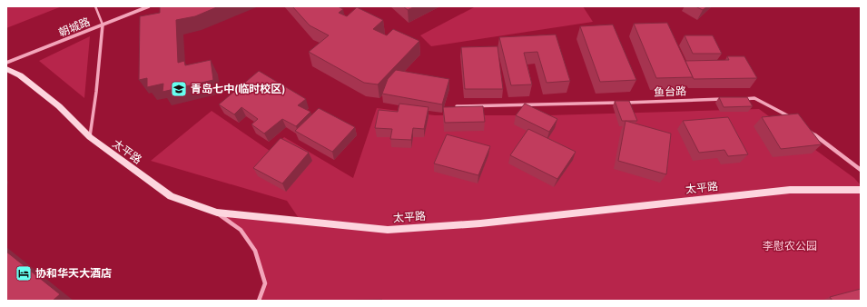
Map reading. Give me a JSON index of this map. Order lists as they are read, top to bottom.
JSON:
{
  "streets": {
    "main road": ["太平路"],
    "street": ["朝城路", "鱼台路"]
  },
  "parks": ["李慰农公园"],
  "places": {
    "school or university": ["青岛七中(临时校区)"],
    "hotel": ["协和华天大酒店"]
  }
}
